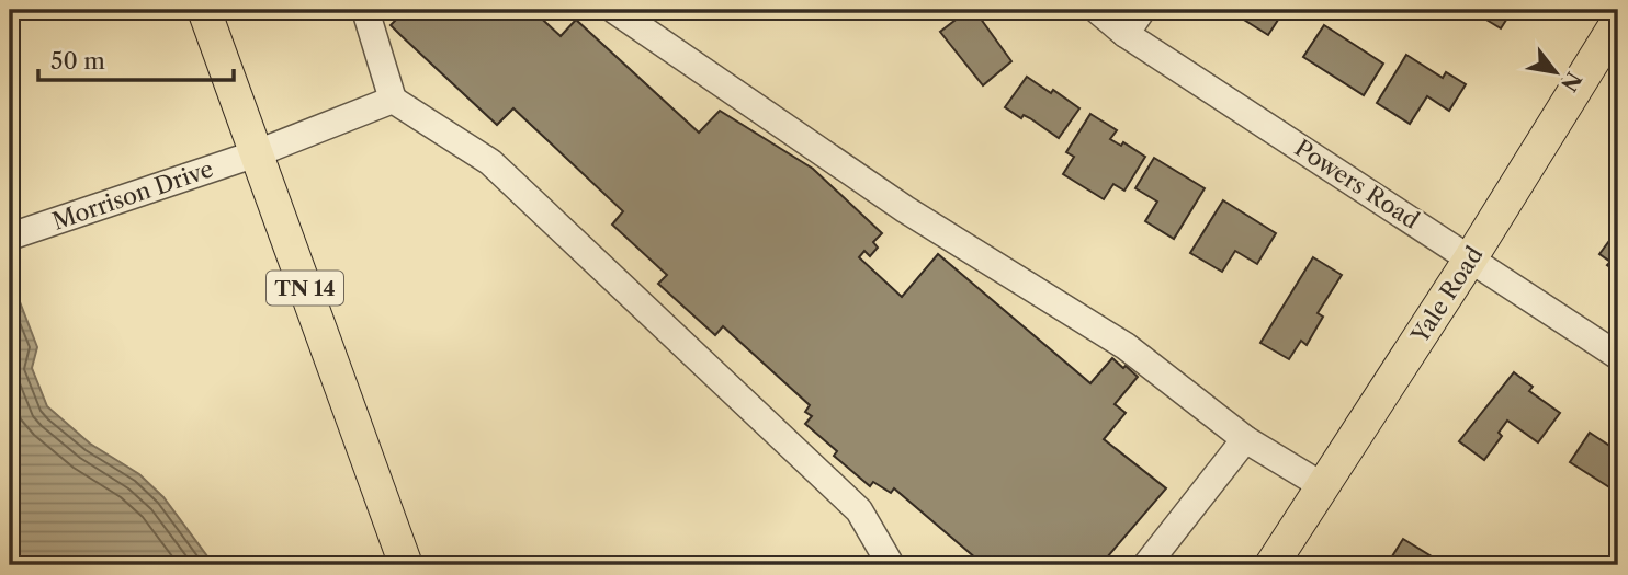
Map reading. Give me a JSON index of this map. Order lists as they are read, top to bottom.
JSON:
{
  "streets": {
    "main road": ["TN 14", "Yale Road"],
    "street": ["Powers Road", "Morrison Drive"]
  },
  "crossings": [
    ["Powers Road", "Yale Road"],
    ["Morrison Drive", "TN 14"]
  ],
  "scale_bar": "50 m",
  "north": "bottom right"
}
